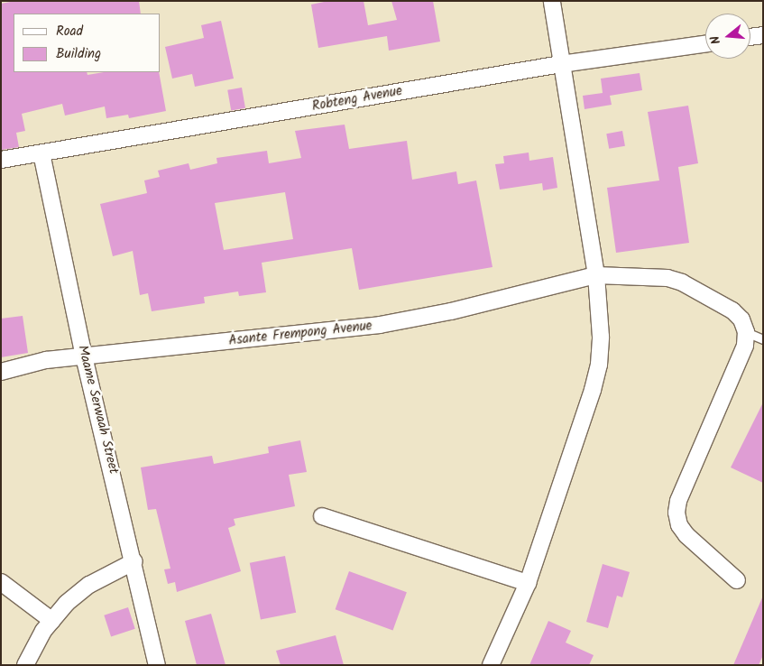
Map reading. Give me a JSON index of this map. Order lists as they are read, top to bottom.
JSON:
{
  "streets": {
    "street": ["Robteng Avenue", "Asante Frempong Avenue", "Maame Serwaah Street"]
  },
  "crossings": [
    ["Robteng Avenue", "Maame Serwaah Street"],
    ["Asante Frempong Avenue", "Maame Serwaah Street"]
  ],
  "legend": ["Road", "Building"],
  "north": "left"
}
